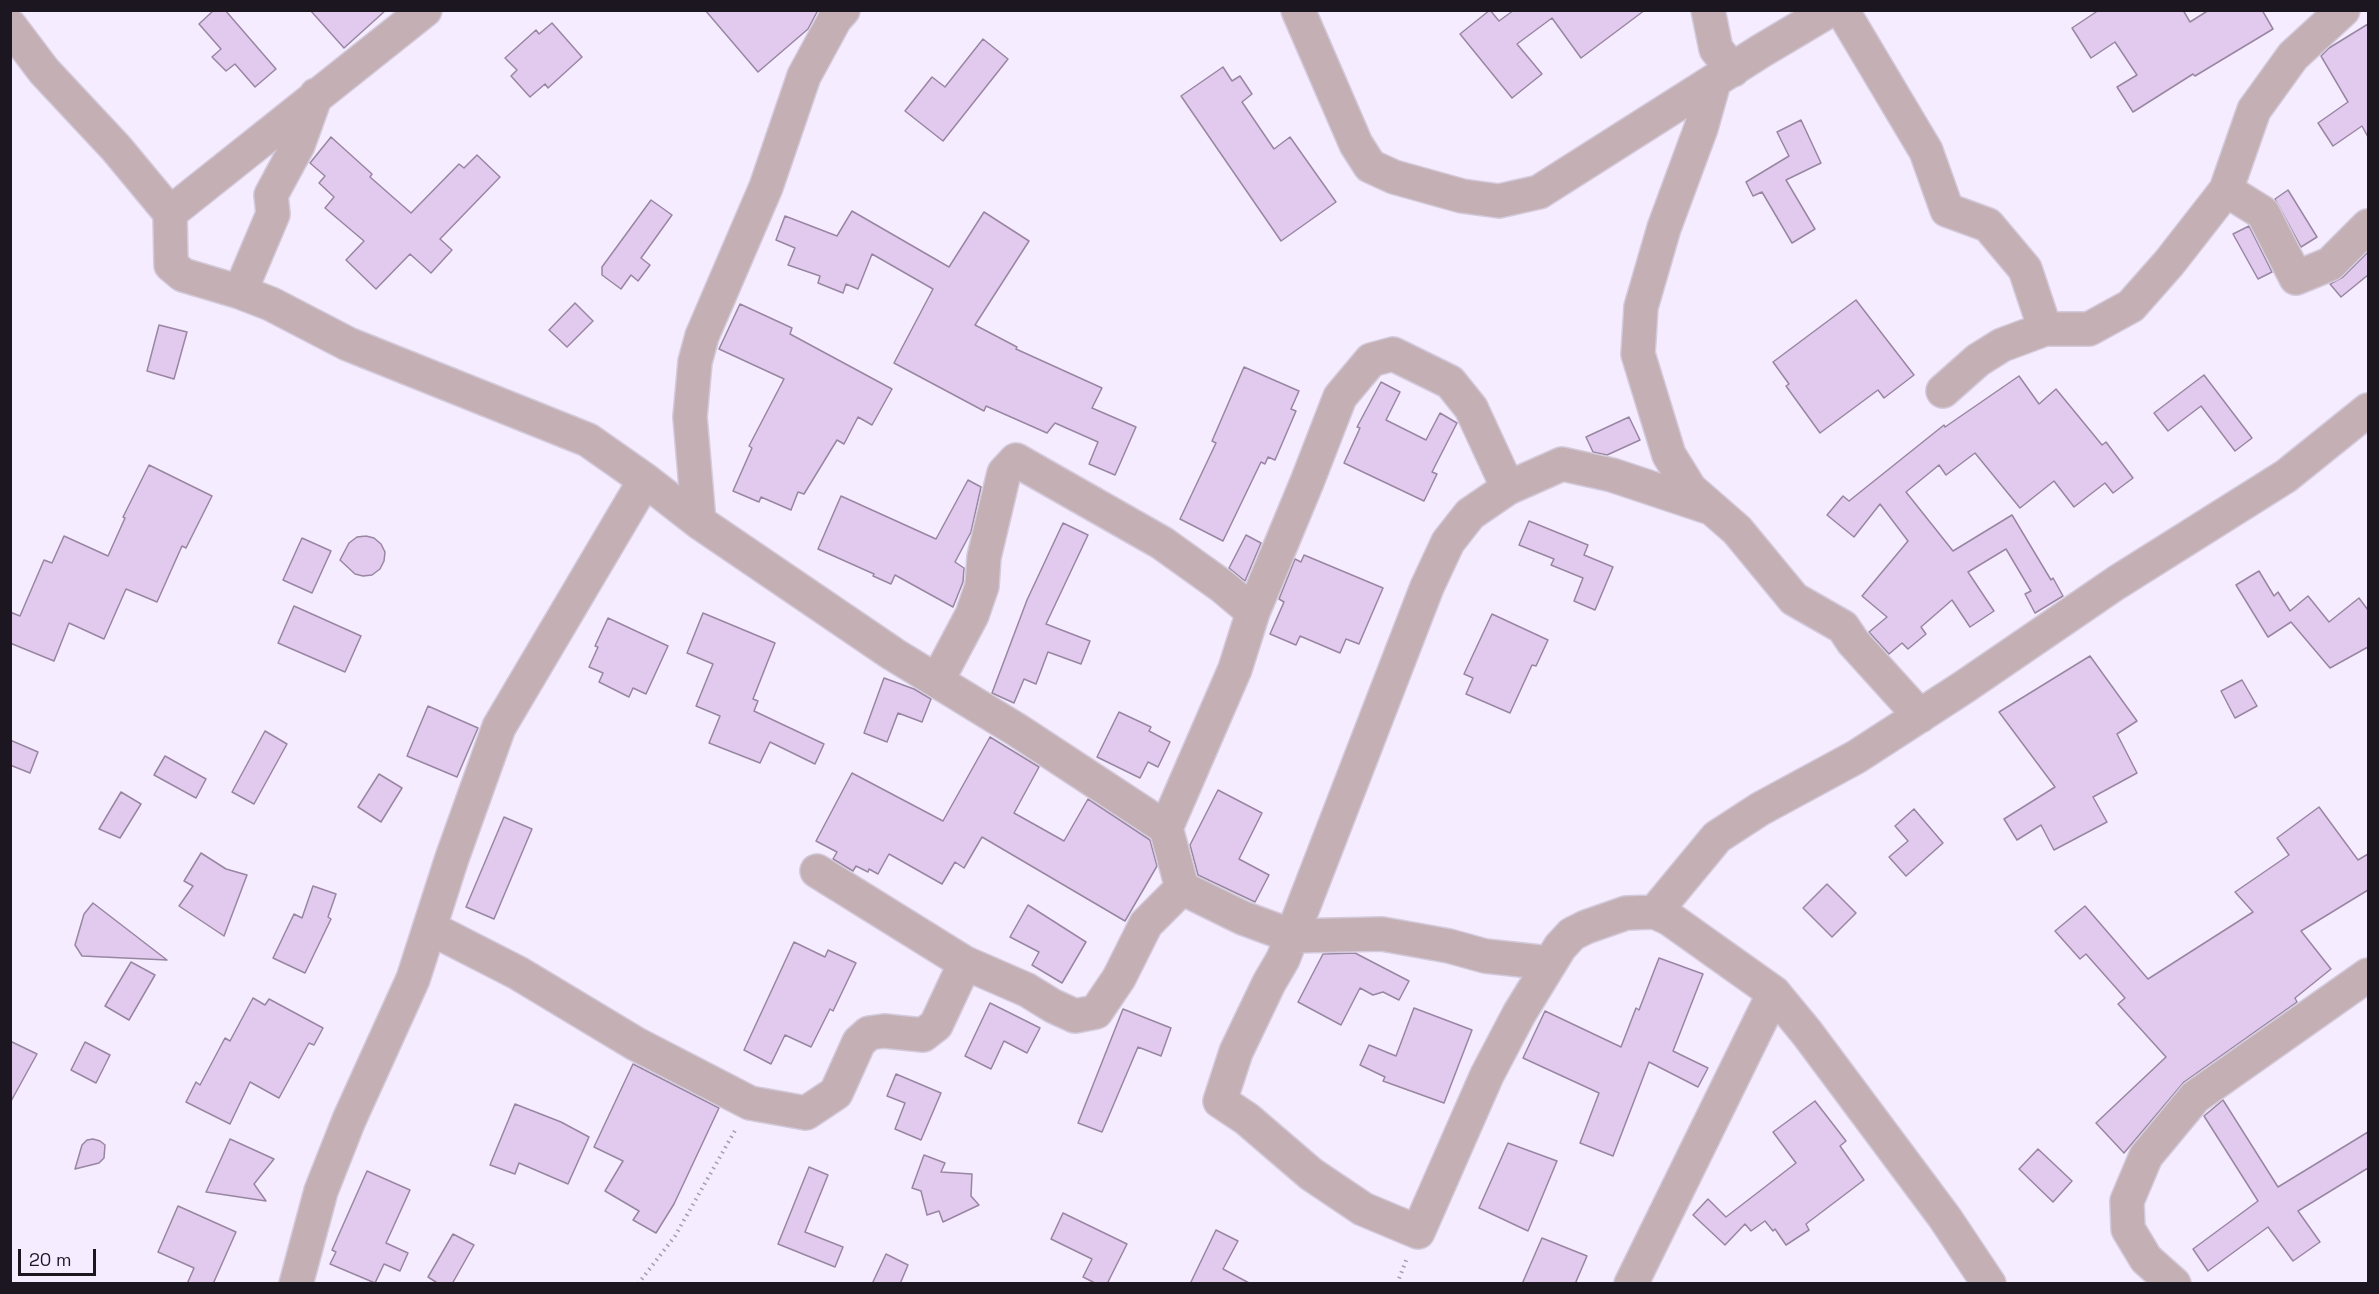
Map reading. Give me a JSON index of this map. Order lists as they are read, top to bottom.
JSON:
{
  "scale_bar": "20 m"
}
